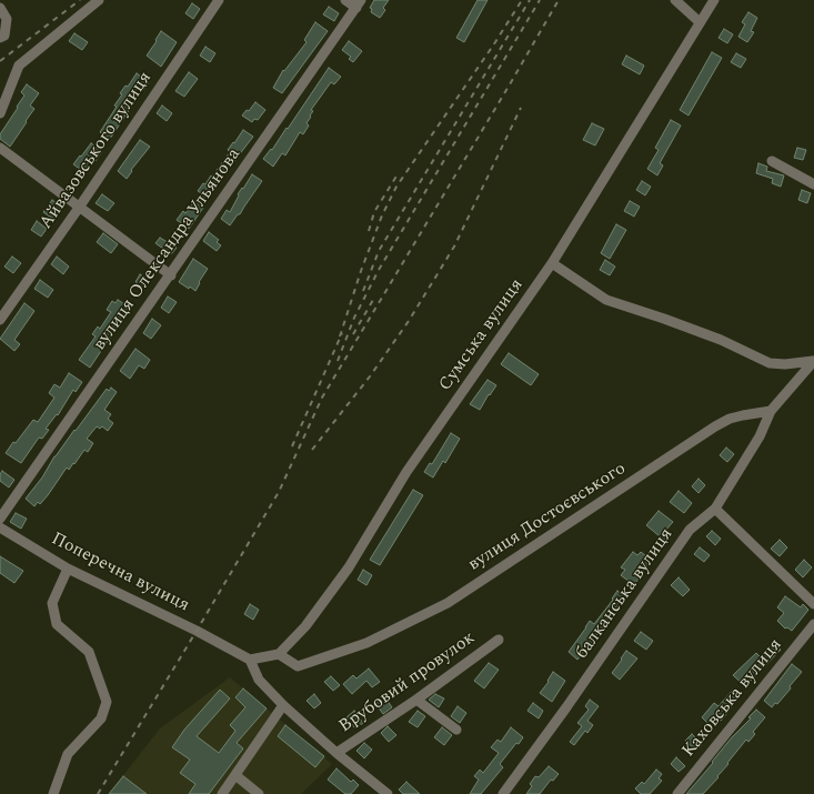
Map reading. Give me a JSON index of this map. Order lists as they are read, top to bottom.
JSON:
{
  "streets": {
    "street": [
      "Айвазовського вулиця",
      "вулиця Олександра Ульянова",
      "Сумська вулиця",
      "вулиця Достоєвського",
      "Поперечна вулиця",
      "балканська вулиця",
      "Врубовий провулок",
      "Каховська вулиця"
    ]
  },
  "crossings": [
    ["Сумська вулиця", "вулиця Достоєвського"],
    ["вулиця Достоєвського", "балканська вулиця"]
  ]
}
